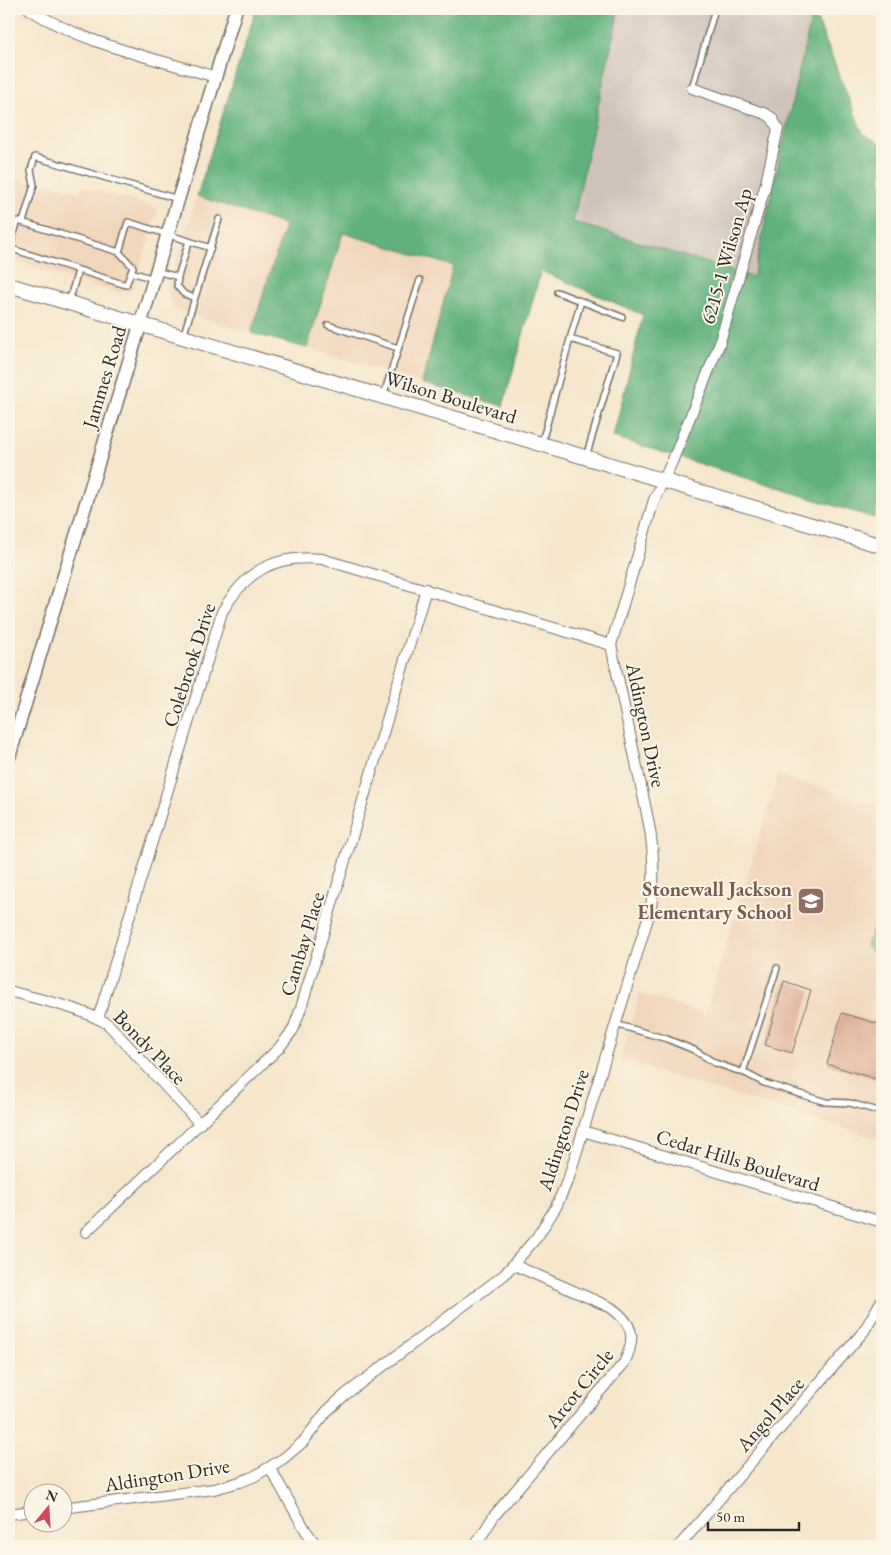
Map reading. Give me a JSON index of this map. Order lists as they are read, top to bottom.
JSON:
{
  "streets": {
    "main road": ["Wilson Boulevard"],
    "street": [
      "6215-1 Wilson Ap",
      "Jammes Road",
      "Colebrook Drive",
      "Aldington Drive",
      "Cambay Place",
      "Bondy Place",
      "Cedar Hills Boulevard",
      "Arcot Circle",
      "Angol Place"
    ]
  },
  "crossings": [
    ["6215-1 Wilson Ap", "Wilson Boulevard"],
    ["6215-1 Wilson Ap", "Aldington Drive"],
    ["Jammes Road", "Wilson Boulevard"],
    ["Wilson Boulevard", "Aldington Drive"],
    ["Colebrook Drive", "Aldington Drive"],
    ["Colebrook Drive", "Cambay Place"],
    ["Colebrook Drive", "Bondy Place"],
    ["Aldington Drive", "Cedar Hills Boulevard"],
    ["Aldington Drive", "Arcot Circle"],
    ["Cambay Place", "Bondy Place"]
  ],
  "places": {
    "school or university": ["Stonewall Jackson Elementary School"]
  },
  "scale_bar": "50 m",
  "north": "top"
}
